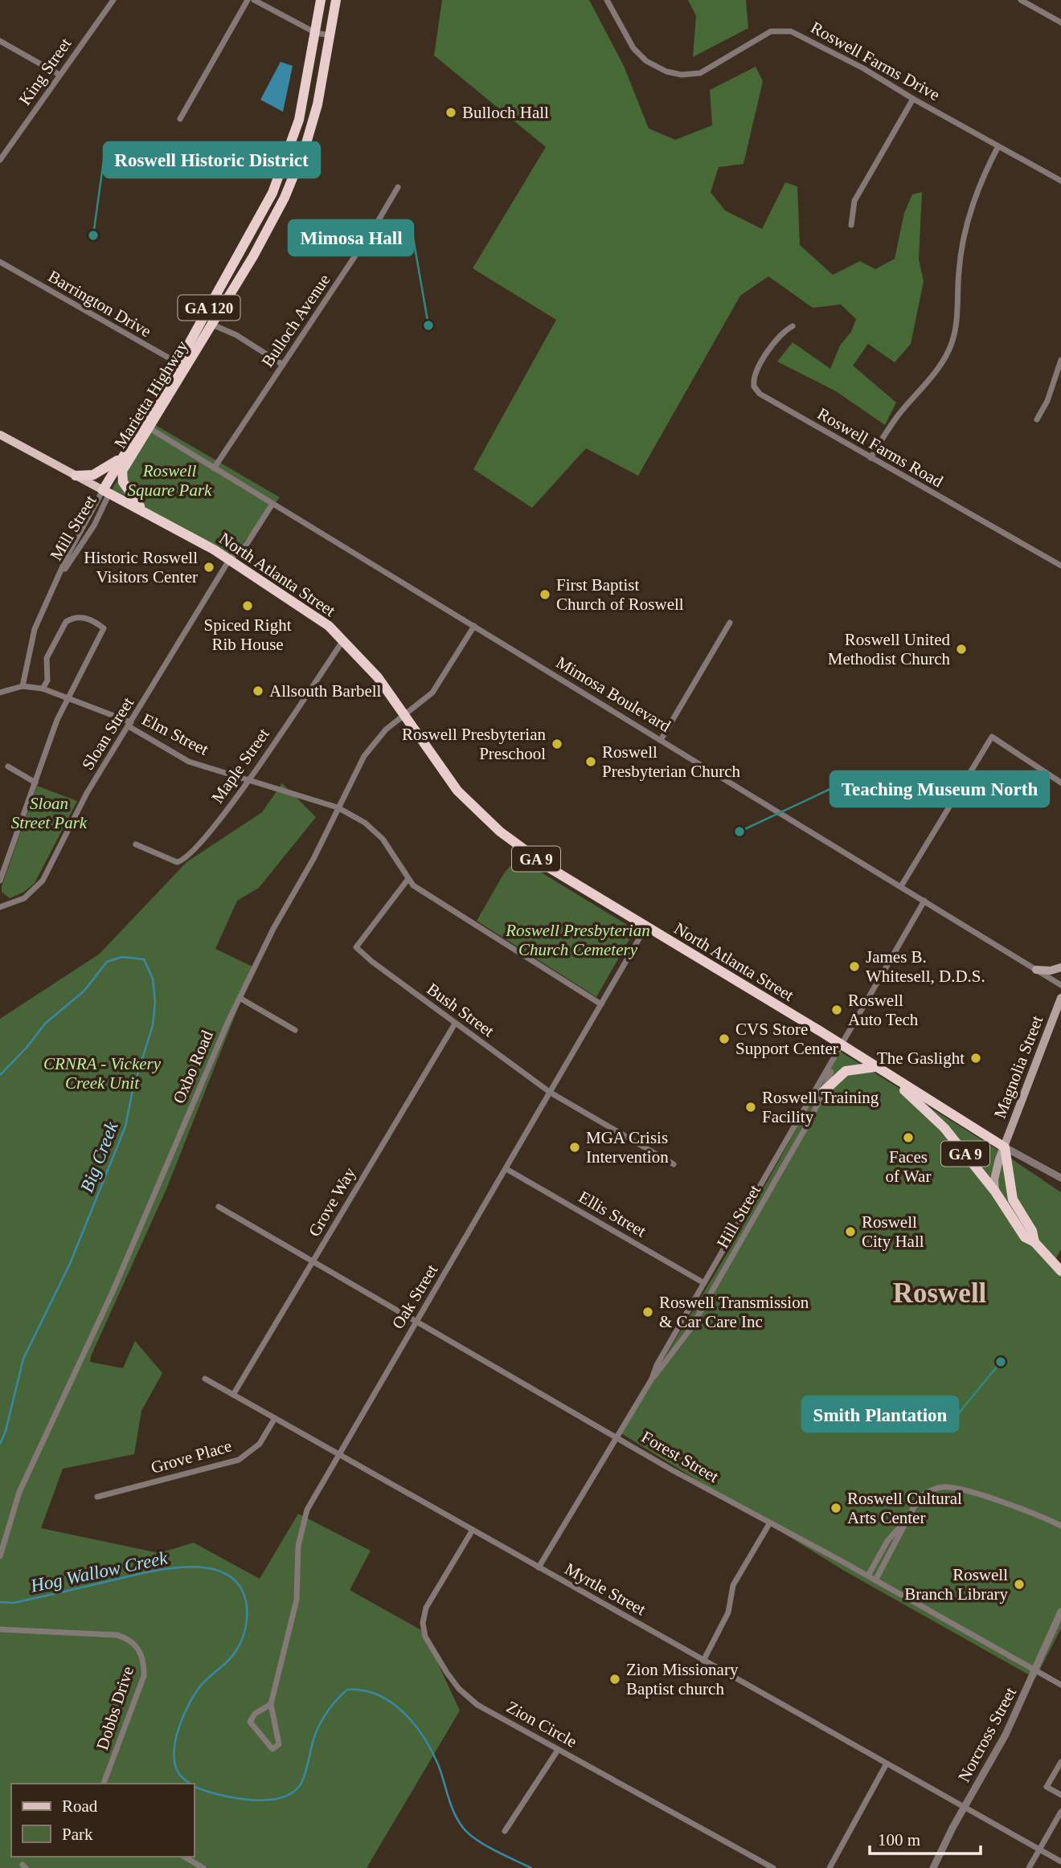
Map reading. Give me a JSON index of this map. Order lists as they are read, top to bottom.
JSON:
{
  "streets": {
    "highway": [
      "GA 120",
      "Marietta Highway",
      "North Atlanta Street",
      "GA 9"
    ],
    "main road": ["Magnolia Street"],
    "street": [
      "Roswell Farms Drive",
      "King Street",
      "Barrington Drive",
      "Bulloch Avenue",
      "Roswell Farms Road",
      "Mill Street",
      "Mimosa Boulevard",
      "Sloan Street",
      "Elm Street",
      "Maple Street",
      "Bush Street",
      "Oxbo Road",
      "Grove Way",
      "Ellis Street",
      "Hill Street",
      "Oak Street",
      "Grove Place",
      "Forest Street",
      "Myrtle Street",
      "Dobbs Drive",
      "Zion Circle",
      "Norcross Street"
    ]
  },
  "crossings": [
    ["Barrington Drive", "Marietta Highway"],
    ["Bulloch Avenue", "Mimosa Boulevard"],
    ["Marietta Highway", "Mill Street"],
    ["Marietta Highway", "North Atlanta Street"],
    ["Marietta Highway", "Mimosa Boulevard"],
    ["Marietta Highway", "GA 9"],
    ["Mill Street", "North Atlanta Street"],
    ["Mill Street", "GA 9"],
    ["North Atlanta Street", "Sloan Street"],
    ["North Atlanta Street", "Maple Street"],
    ["North Atlanta Street", "GA 9"],
    ["North Atlanta Street", "Oxbo Road"],
    ["North Atlanta Street", "Magnolia Street"],
    ["North Atlanta Street", "Hill Street"],
    ["North Atlanta Street", "Oak Street"],
    ["Mimosa Boulevard", "Sloan Street"],
    ["Mimosa Boulevard", "Oxbo Road"],
    ["Mimosa Boulevard", "Hill Street"],
    ["Sloan Street", "Elm Street"],
    ["Elm Street", "Maple Street"],
    ["Elm Street", "Bush Street"],
    ["Elm Street", "Oxbo Road"],
    ["GA 9", "Magnolia Street"],
    ["Bush Street", "Grove Way"],
    ["Bush Street", "Oak Street"],
    ["Grove Way", "Forest Street"],
    ["Grove Way", "Myrtle Street"],
    ["Ellis Street", "Hill Street"],
    ["Ellis Street", "Oak Street"],
    ["Hill Street", "Forest Street"],
    ["Hill Street", "Myrtle Street"],
    ["Oak Street", "Forest Street"],
    ["Oak Street", "Myrtle Street"],
    ["Grove Place", "Myrtle Street"],
    ["Forest Street", "Norcross Street"],
    ["Myrtle Street", "Zion Circle"],
    ["Myrtle Street", "Norcross Street"]
  ],
  "districts": ["Roswell"],
  "water": ["Big Creek", "Hog Wallow Creek"],
  "parks": [
    "Roswell Square Park",
    "Sloan Street Park",
    "Roswell Presbyterian Church Cemetery",
    "CRNRA - Vickery Creek Unit"
  ],
  "places": [
    "Bulloch Hall",
    "Roswell Historic District",
    "Mimosa Hall",
    "Historic Roswell Visitors Center",
    "First Baptist Church of Roswell",
    "Spiced Right Rib House",
    "Roswell United Methodist Church",
    "Allsouth Barbell",
    "Roswell Presbyterian Preschool",
    "Roswell Presbyterian Church",
    "Teaching Museum North",
    "James B. Whitesell, D.D.S.",
    "Roswell Auto Tech",
    "CVS Store Support Center",
    "The Gaslight",
    "Roswell Training Facility",
    "Faces of War",
    "MGA Crisis Intervention",
    "Roswell City Hall",
    "Roswell Transmission & Car Care Inc",
    "Smith Plantation",
    "Roswell Cultural Arts Center",
    "Roswell Branch Library",
    "Zion Missionary Baptist church"
  ],
  "legend": ["Road", "Park"],
  "scale_bar": "100 m"
}
